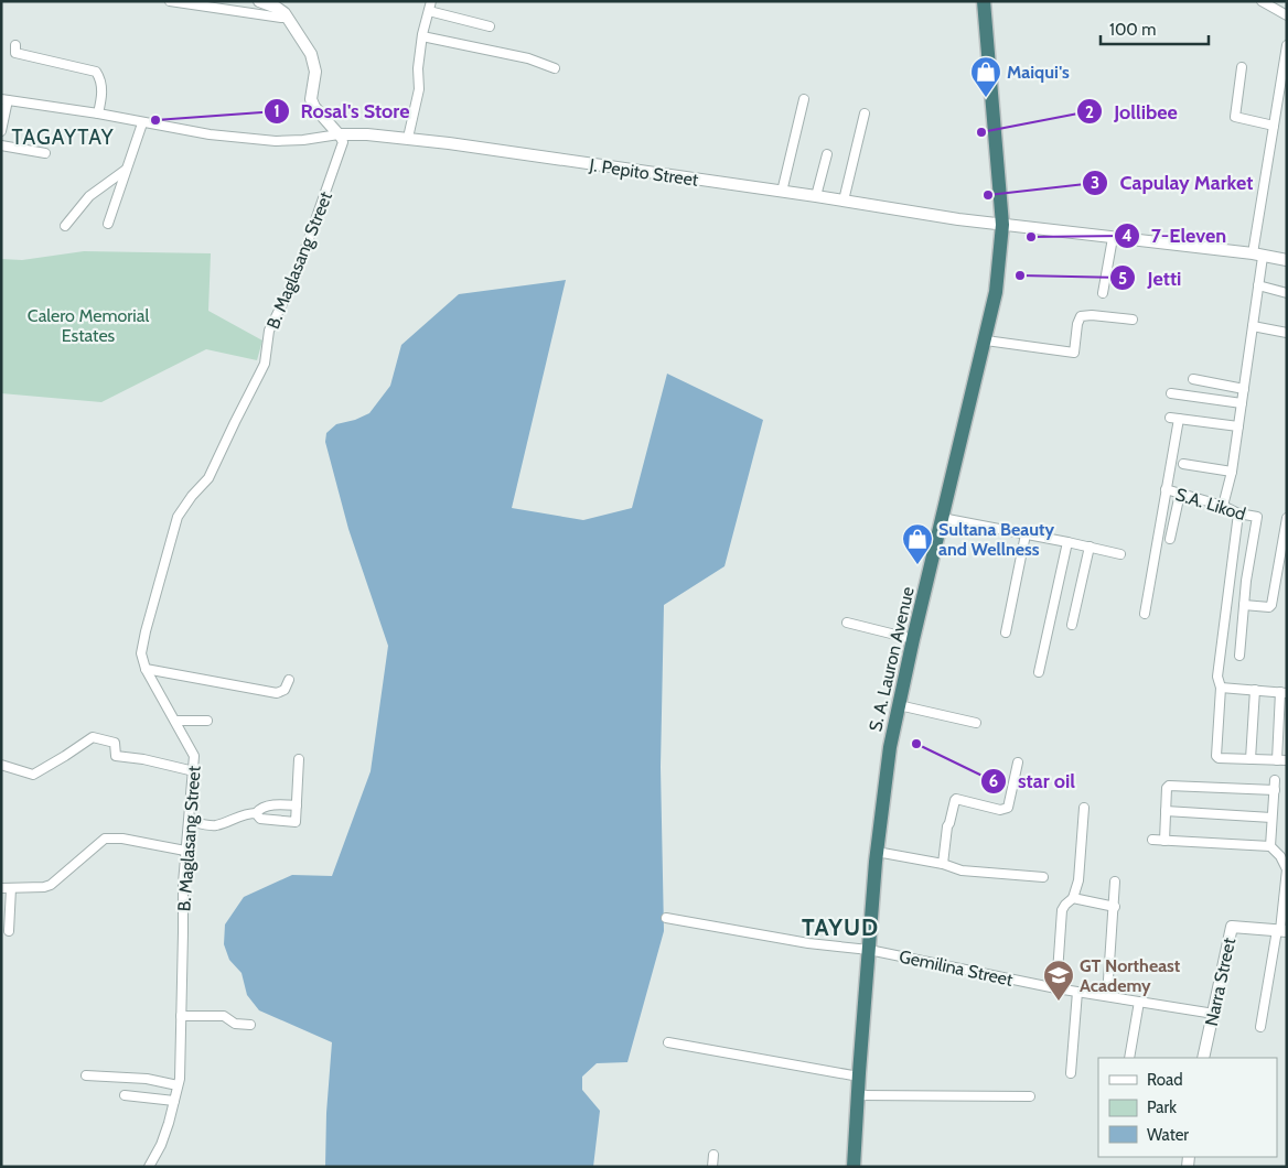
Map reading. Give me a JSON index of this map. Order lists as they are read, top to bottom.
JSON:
{
  "streets": {
    "highway": ["S. A. Lauron Avenue"],
    "street": [
      "J. Pepito Street",
      "B. Maglasang Street",
      "S.A. Likod",
      "Gemilina Street",
      "Narra Street"
    ]
  },
  "crossings": [
    ["J. Pepito Street", "B. Maglasang Street"],
    ["J. Pepito Street", "S. A. Lauron Avenue"],
    ["S. A. Lauron Avenue", "Gemilina Street"],
    ["Gemilina Street", "Narra Street"]
  ],
  "districts": ["TAGAYTAY", "TAYUD"],
  "parks": ["Calero Memorial Estates"],
  "places": {
    "shop": ["Maiqui's", "Sultana Beauty and Wellness"],
    "other": [
      "Rosal's Store",
      "Jollibee",
      "Capulay Market",
      "7-Eleven",
      "Jetti",
      "star oil"
    ],
    "school or university": ["GT Northeast Academy"]
  },
  "legend": ["Road", "Park", "Water"],
  "scale_bar": "100 m"
}
